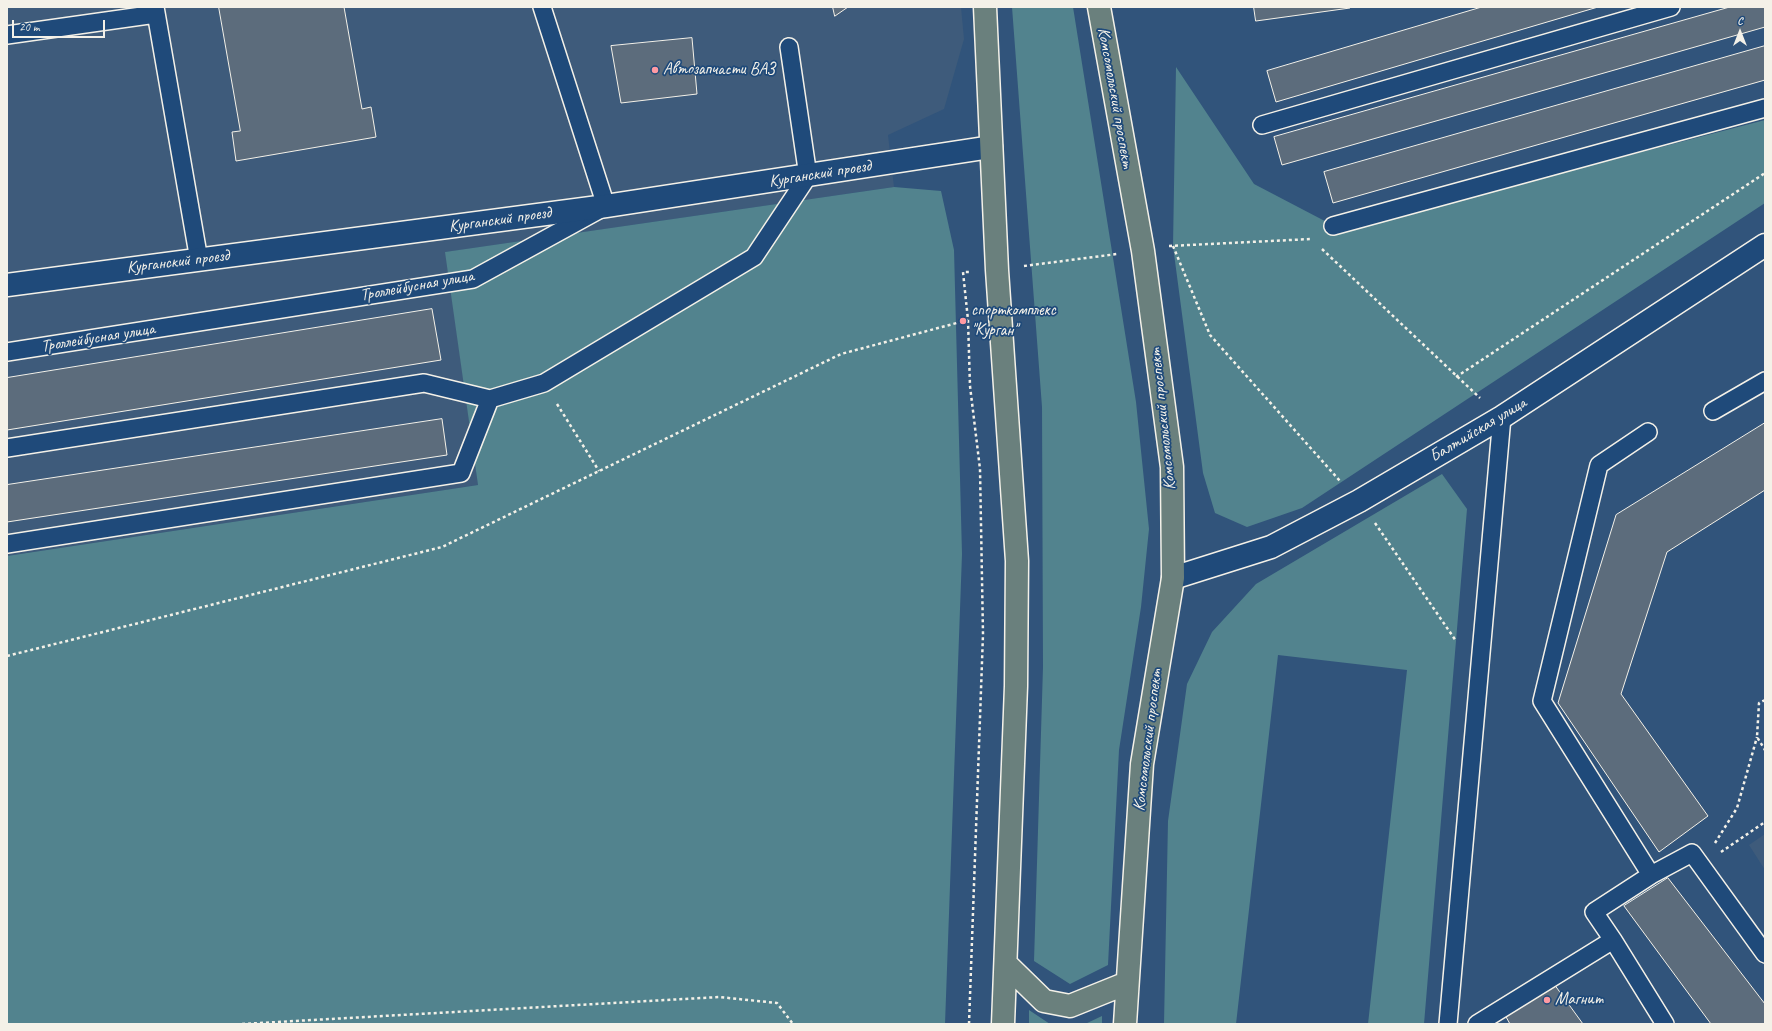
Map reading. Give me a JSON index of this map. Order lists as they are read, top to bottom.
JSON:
{
  "streets": {
    "main road": ["Комсомольский проспект"],
    "street": ["Курганский проезд", "Балтийская улица"],
    "lane": ["Троллейбусная улица"]
  },
  "crossings": [
    ["Комсомольский проспект", "Балтийская улица"],
    ["Курганский проезд", "Троллейбусная улица"]
  ],
  "places": ["Автозапчасти ВАЗ", "спорткомплекс \"Курган\"", "Магнит"],
  "scale_bar": "20 m",
  "north": "top"
}
